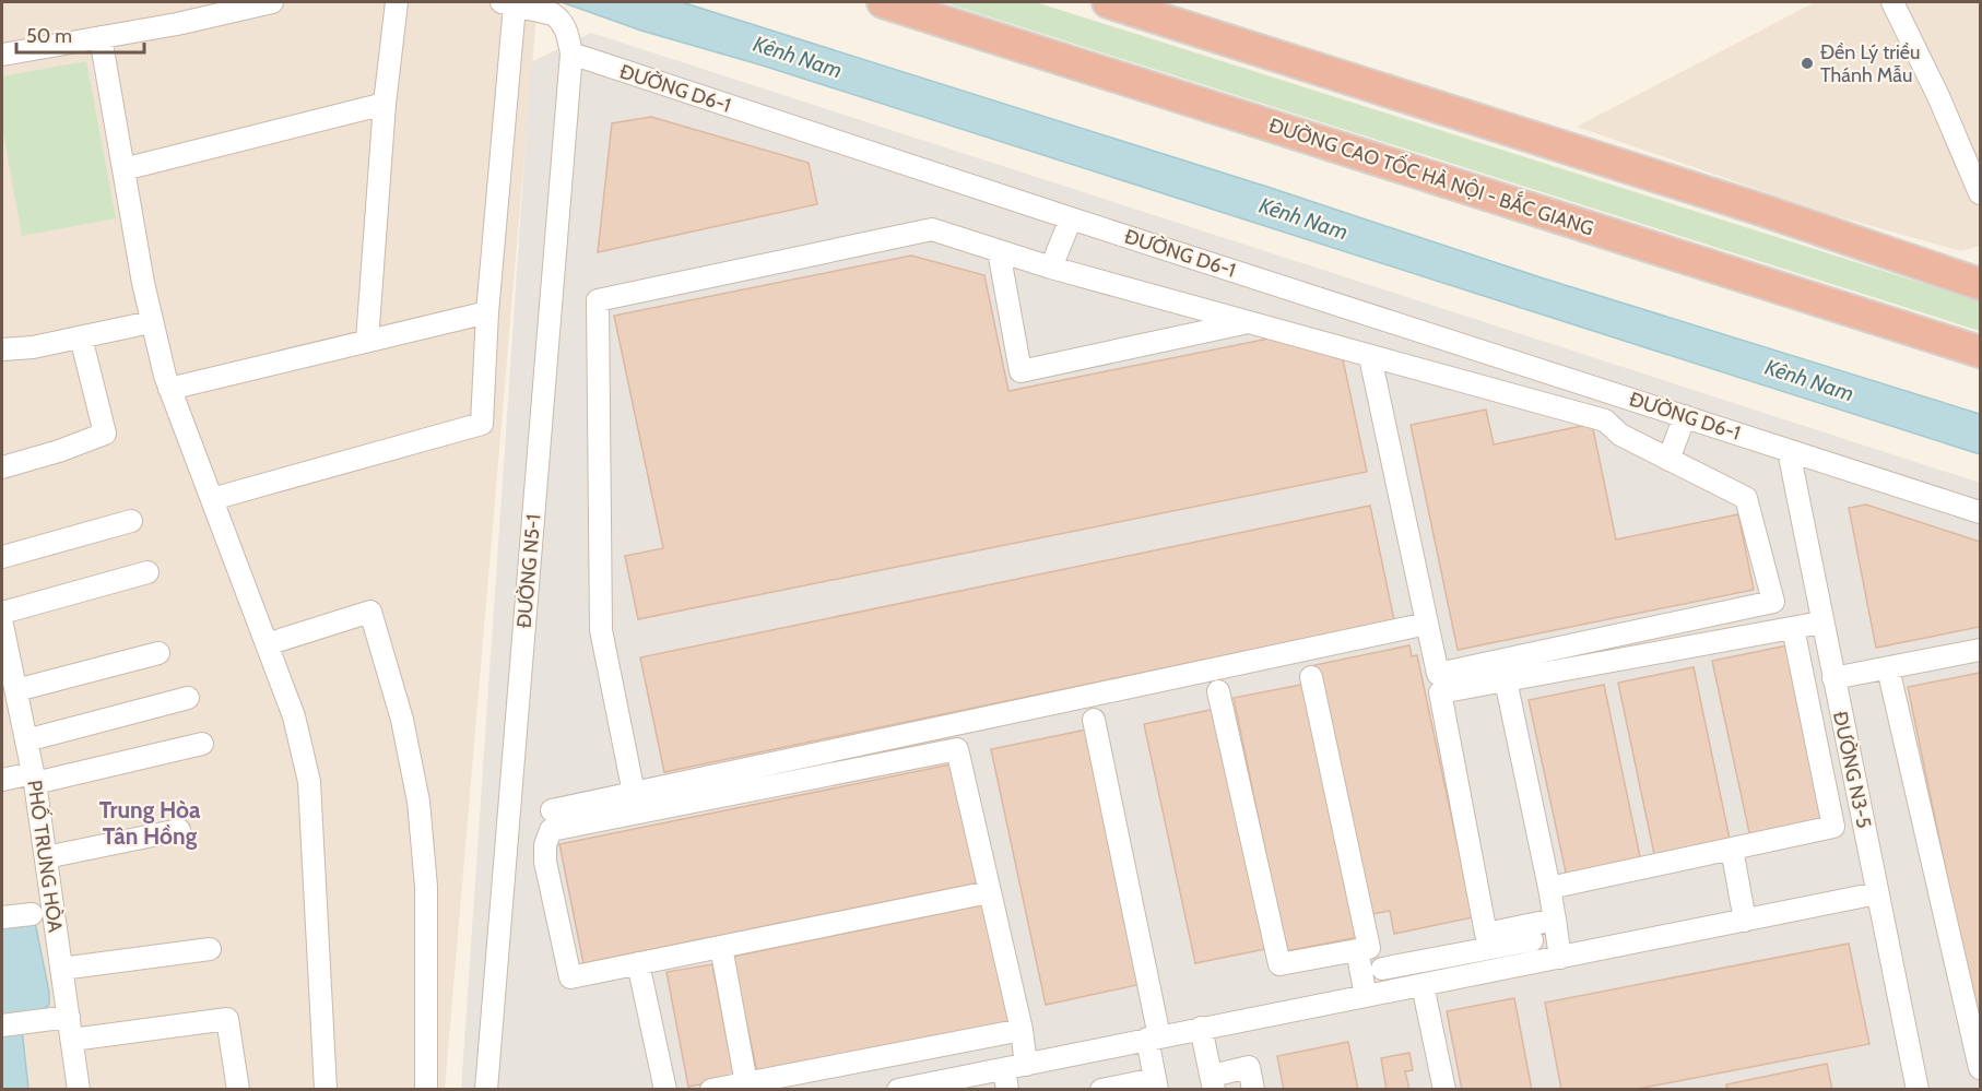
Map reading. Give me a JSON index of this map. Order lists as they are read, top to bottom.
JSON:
{
  "streets": {
    "highway": ["ĐƯỜNG CAO TỐC HÀ NỘI - BẮC GIANG"],
    "street": [
      "ĐƯỜNG D6-1",
      "ĐƯỜNG N5-1",
      "ĐƯỜNG N3-5",
      "PHỐ TRUNG HÒA"
    ]
  },
  "crossings": [
    ["ĐƯỜNG D6-1", "ĐƯỜNG N5-1"],
    ["ĐƯỜNG D6-1", "ĐƯỜNG N3-5"]
  ],
  "districts": ["Trung Hòa Tân Hồng"],
  "water": ["Kênh Nam"],
  "places": ["Đền Lý triều Thánh Mẫu"],
  "scale_bar": "50 m"
}
